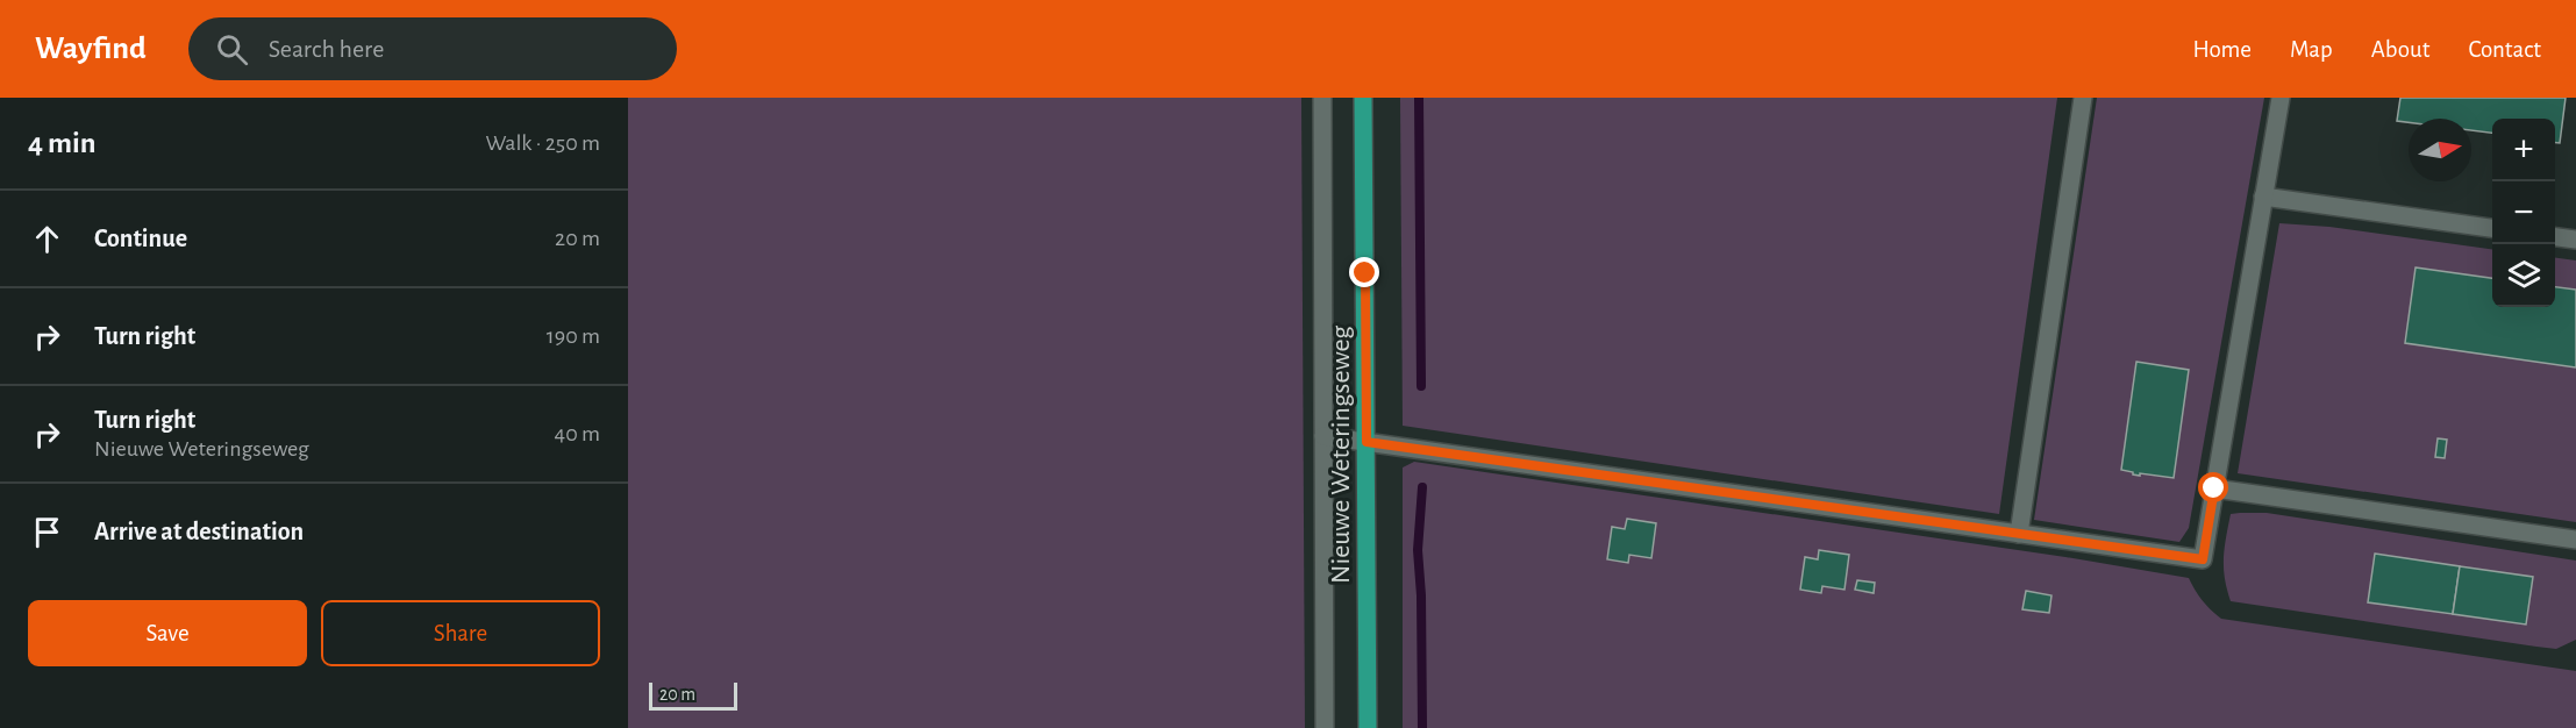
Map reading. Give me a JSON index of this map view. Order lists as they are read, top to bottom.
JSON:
{
  "streets": {
    "main road": ["Nieuwe Weteringseweg"]
  },
  "scale_bar": "20 m",
  "north": "right",
  "page": {
    "header": "Wayfind",
    "search": "Search here",
    "nav": [
      "Home",
      "Map",
      "About",
      "Contact"
    ],
    "heading": ["4 min", "Walk · 250 m"],
    "map_buttons": ["+", "−"],
    "list": [
      ["Continue", "20 m"],
      ["Turn right", "190 m"],
      ["Turn right", "Nieuwe Weteringseweg", "40 m"],
      "Arrive at destination"
    ],
    "buttons": ["Save", "Share"],
    "scale": "20 m"
  }
}
